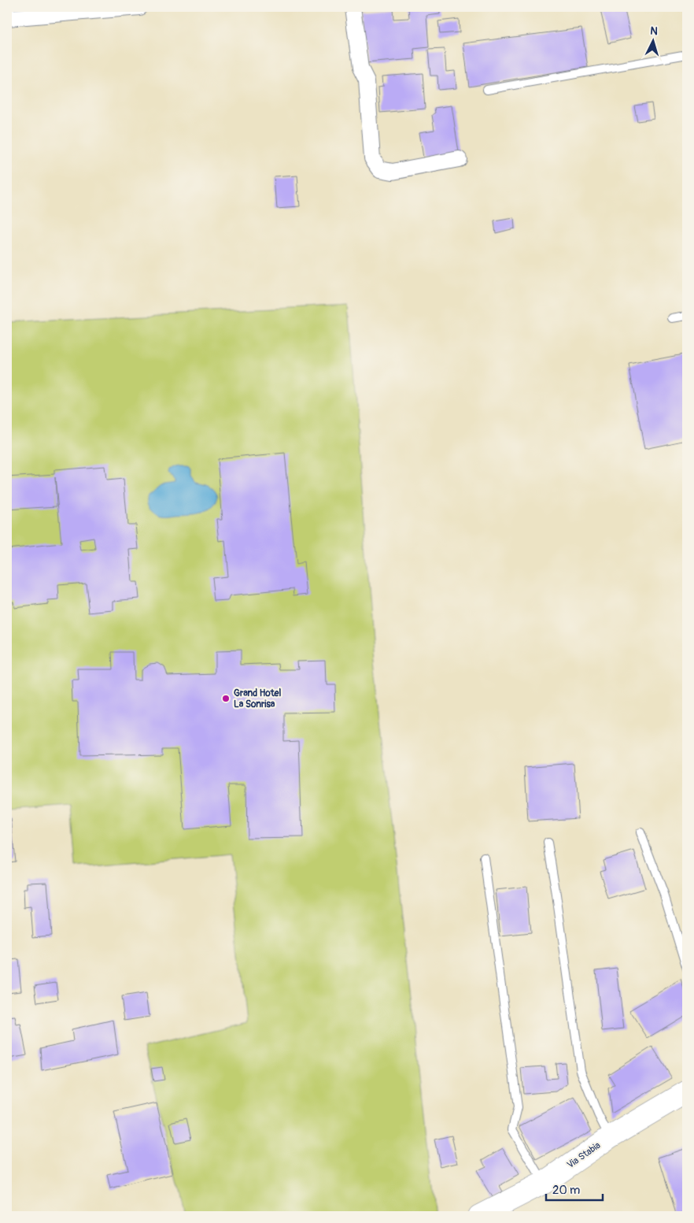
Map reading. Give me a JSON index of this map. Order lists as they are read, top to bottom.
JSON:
{
  "streets": {
    "main road": ["Via Stabia"]
  },
  "places": ["Grand Hotel La Sonrisa"],
  "scale_bar": "20 m",
  "north": "top"
}
